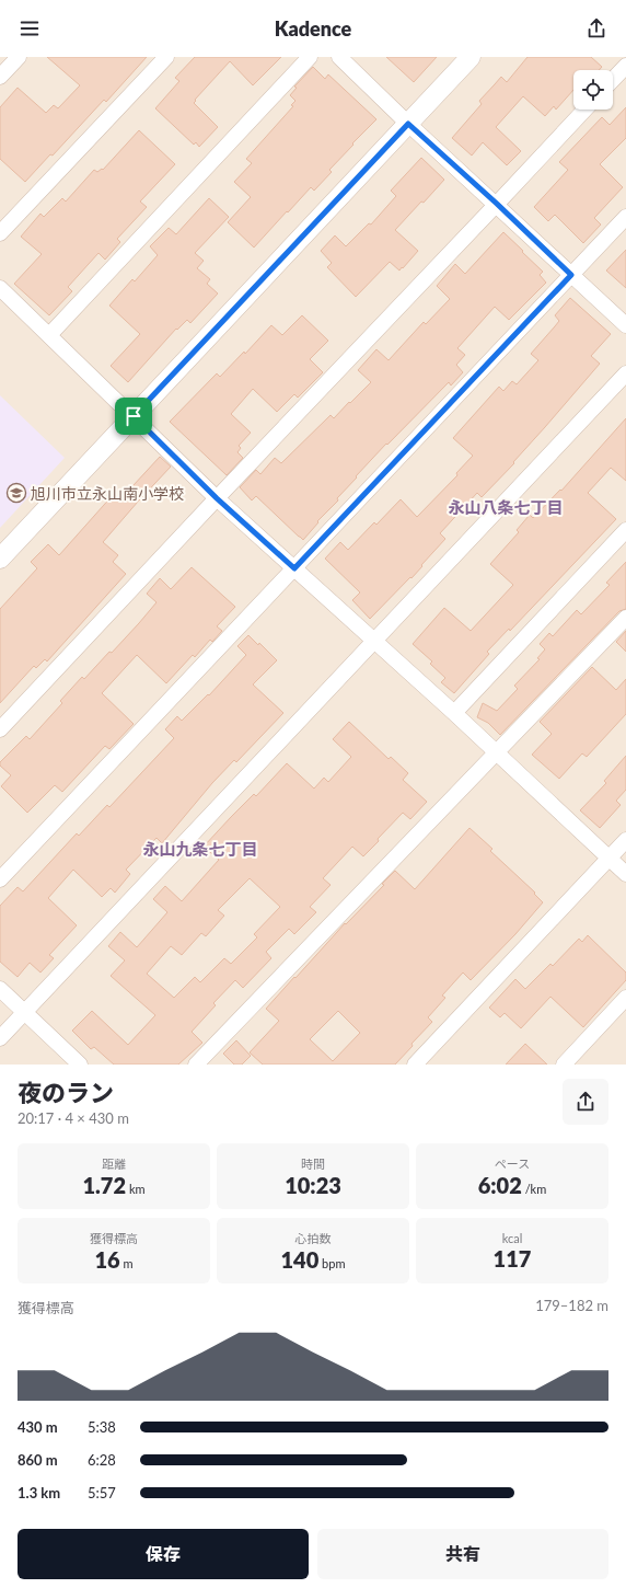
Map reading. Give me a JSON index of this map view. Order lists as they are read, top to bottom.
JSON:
{
  "districts": ["永山八条七丁目", "永山九条七丁目"],
  "places": {
    "school or university": ["旭川市立永山南小学校"]
  },
  "page": {
    "header": "Kadence",
    "heading": ["夜のラン", "20:17 · 4 × 430 m"],
    "stats": [
      ["距離", "1.72 km"],
      ["時間", "10:23"],
      ["ペース", "6:02 /km"],
      ["獲得標高", "16 m"],
      ["心拍数", "140 bpm"],
      ["kcal", "117"]
    ],
    "chart": ["獲得標高", "179–182 m"],
    "list": [
      {
        "name": "430 m",
        "note": "5:38"
      },
      {
        "name": "860 m",
        "note": "6:28"
      },
      {
        "name": "1.3 km",
        "note": "5:57"
      }
    ],
    "buttons": ["保存", "共有"]
  }
}
